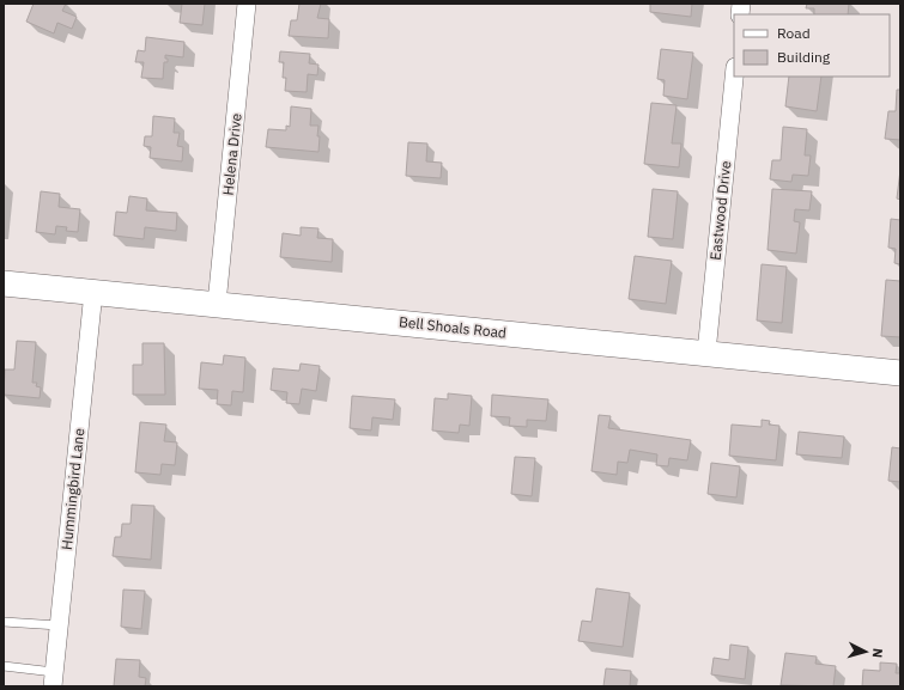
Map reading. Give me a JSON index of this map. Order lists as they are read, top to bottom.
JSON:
{
  "streets": {
    "main road": ["Bell Shoals Road"],
    "street": ["Helena Drive", "Eastwood Drive", "Hummingbird Lane"]
  },
  "crossings": [
    ["Helena Drive", "Bell Shoals Road"],
    ["Eastwood Drive", "Bell Shoals Road"],
    ["Bell Shoals Road", "Hummingbird Lane"]
  ],
  "legend": ["Road", "Building"],
  "north": "right"
}
